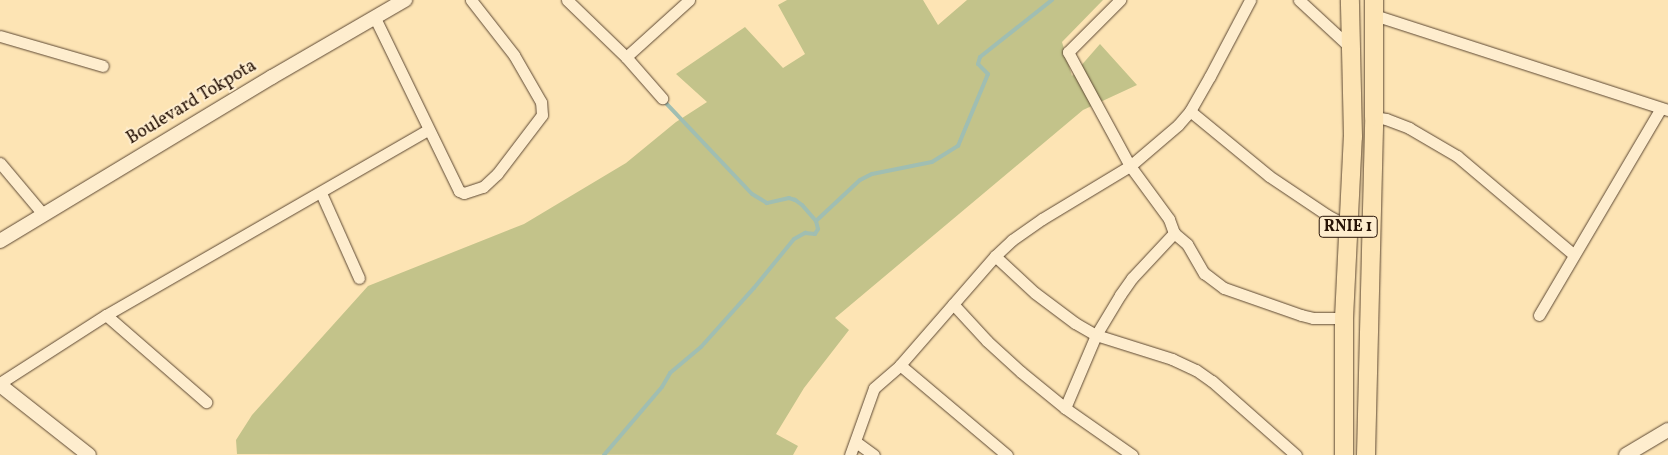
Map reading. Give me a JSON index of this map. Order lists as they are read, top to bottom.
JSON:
{
  "streets": {
    "highway": ["RNIE 1"],
    "street": ["Boulevard Tokpota"]
  }
}
